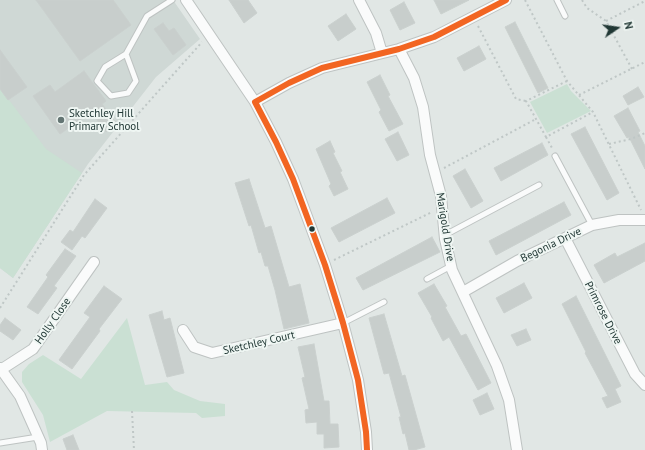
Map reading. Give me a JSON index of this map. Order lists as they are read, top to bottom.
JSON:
{
  "streets": {
    "street": [
      "Marigold Drive",
      "Begonia Drive",
      "Primrose Drive",
      "Holly Close",
      "Sketchley Court"
    ]
  },
  "crossings": [
    ["Marigold Drive", "Begonia Drive"],
    ["Begonia Drive", "Primrose Drive"]
  ],
  "places": ["Sketchley Hill Primary School"],
  "north": "right"
}
